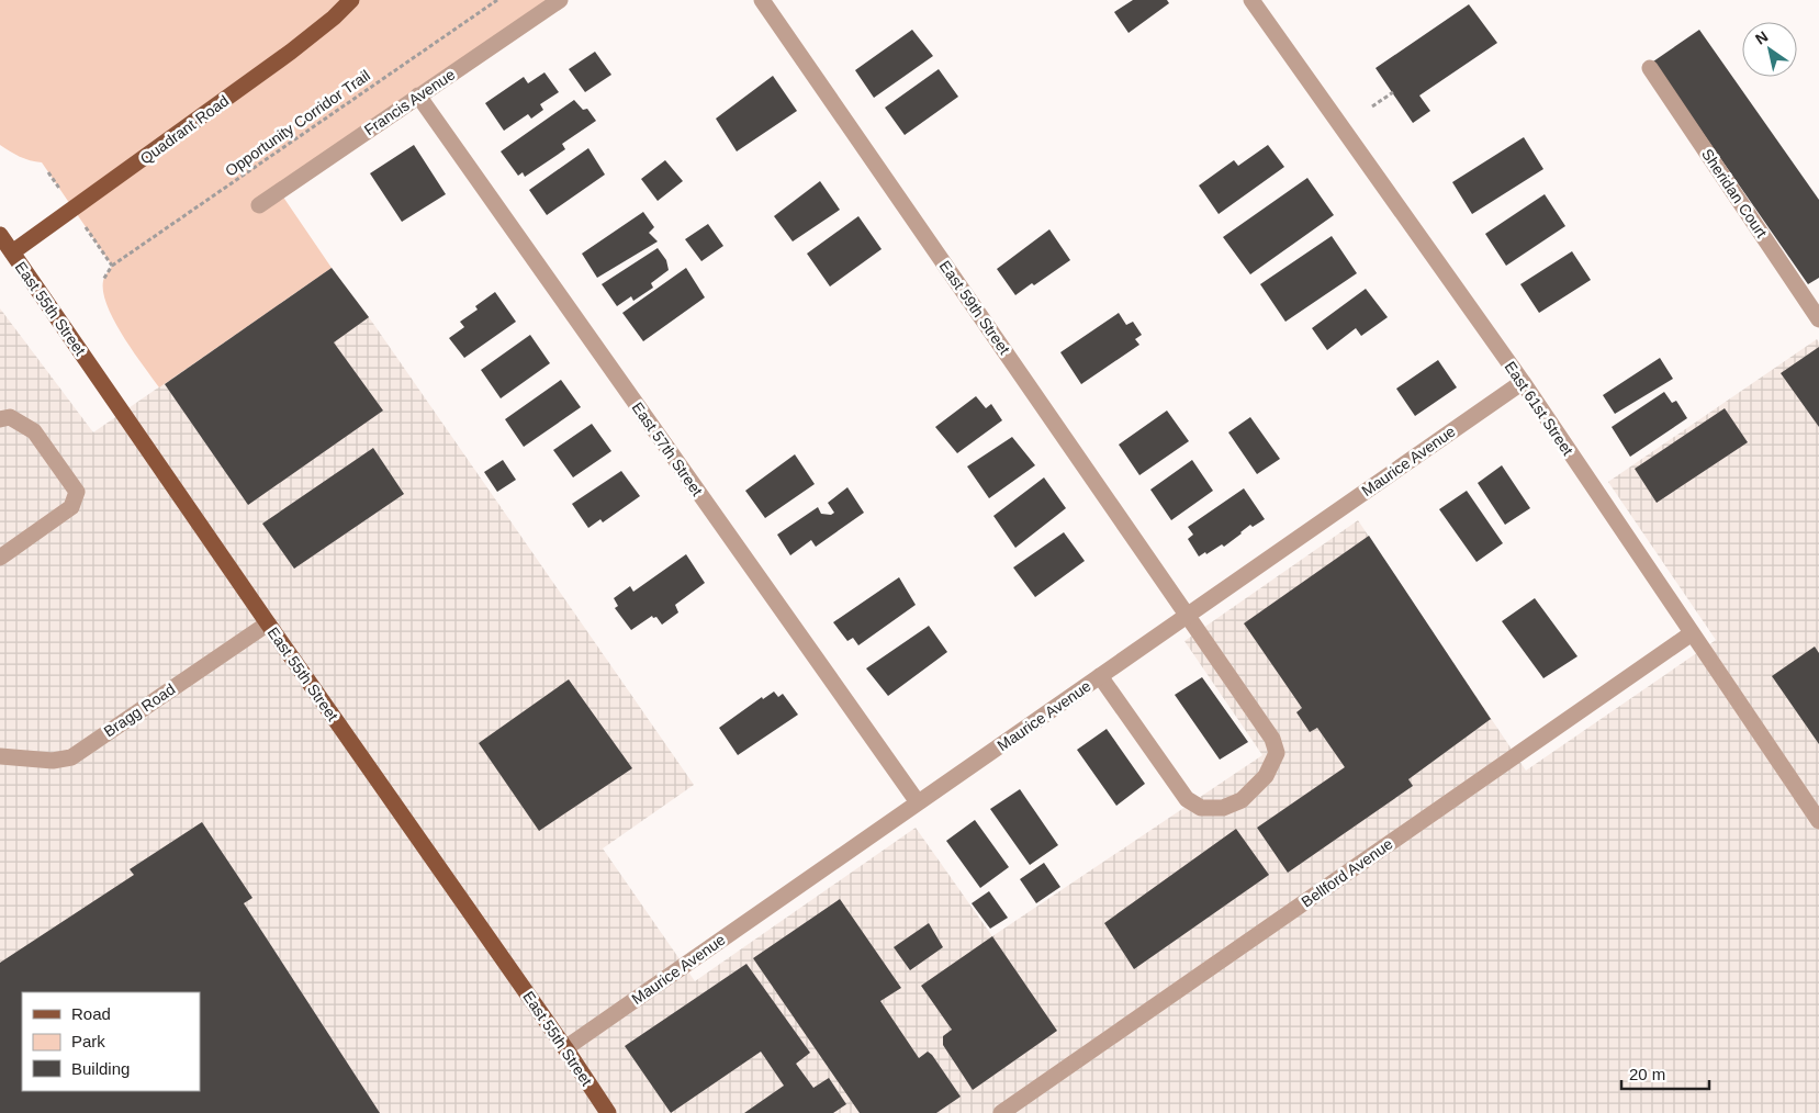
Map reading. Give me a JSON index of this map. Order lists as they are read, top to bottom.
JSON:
{
  "streets": {
    "main road": ["Quadrant Road", "East 55th Street"],
    "street": [
      "Francis Avenue",
      "Sheridan Court",
      "East 59th Street",
      "East 61st Street",
      "East 57th Street",
      "Maurice Avenue",
      "Bragg Road",
      "Bellford Avenue"
    ],
    "path": ["Opportunity Corridor Trail"]
  },
  "crossings": [
    ["Francis Avenue", "East 57th Street"],
    ["Quadrant Road", "East 55th Street"],
    ["East 59th Street", "Maurice Avenue"],
    ["East 55th Street", "Maurice Avenue"],
    ["East 55th Street", "Bragg Road"],
    ["East 61st Street", "Maurice Avenue"],
    ["East 61st Street", "Bellford Avenue"],
    ["East 57th Street", "Maurice Avenue"]
  ],
  "legend": ["Road", "Park", "Building"],
  "scale_bar": "20 m",
  "north": "top left"
}
